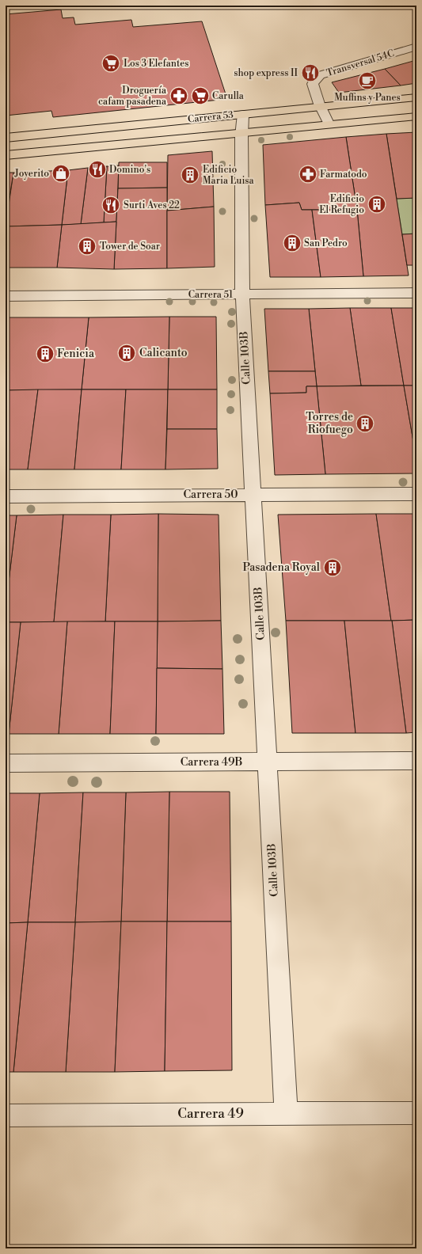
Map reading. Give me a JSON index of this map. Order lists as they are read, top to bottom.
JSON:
{
  "streets": {
    "main road": ["Carrera 53"],
    "street": [
      "Transversal 54C",
      "Carrera 51",
      "Calle 103B",
      "Carrera 50",
      "Carrera 49B",
      "Carrera 49"
    ]
  },
  "crossings": [
    ["Transversal 54C", "Carrera 53"],
    ["Carrera 53", "Calle 103B"],
    ["Carrera 51", "Calle 103B"],
    ["Calle 103B", "Carrera 50"],
    ["Calle 103B", "Carrera 49B"],
    ["Calle 103B", "Carrera 49"]
  ],
  "places": {
    "supermarket": ["Los 3 Elefantes", "Carulla"],
    "restaurant": ["shop express II", "Domino's", "Surti Aves 22"],
    "cafe": ["Muffins y Panes"],
    "pharmacy": ["Droguería cafam pasadena", "Farmatodo"],
    "shop": ["Joyerito"],
    "building": [
      "Edificio Maria Luisa",
      "Edificio El Refugio",
      "San Pedro",
      "Tower de Soar",
      "Calicanto",
      "Fenicia",
      "Torres de Riofuego",
      "Pasadena Royal"
    ]
  }
}
